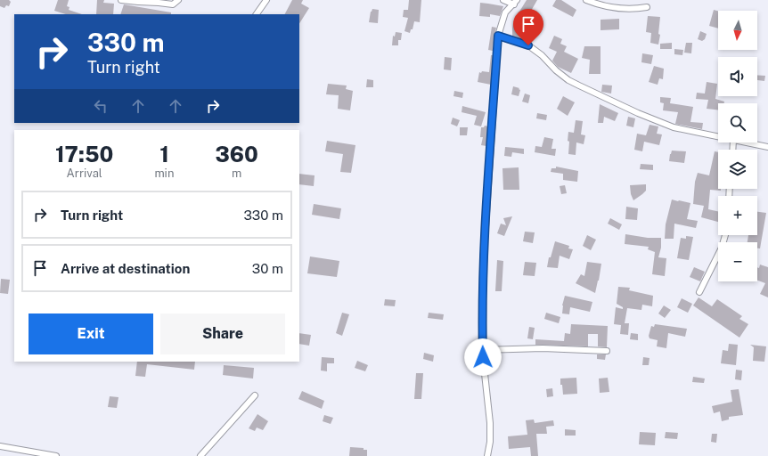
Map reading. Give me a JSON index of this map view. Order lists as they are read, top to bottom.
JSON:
{
  "north": "bottom",
  "page": {
    "map_buttons": ["+", "−"],
    "turn": ["330 m", "Turn right"],
    "eta": [
      "17:50",
      "Arrival",
      "1",
      "min",
      "360",
      "m"
    ],
    "list": [
      {
        "name": "Turn right",
        "value": "330 m"
      },
      {
        "name": "Arrive at destination",
        "value": "30 m"
      }
    ],
    "buttons": ["Exit", "Share"]
  }
}
